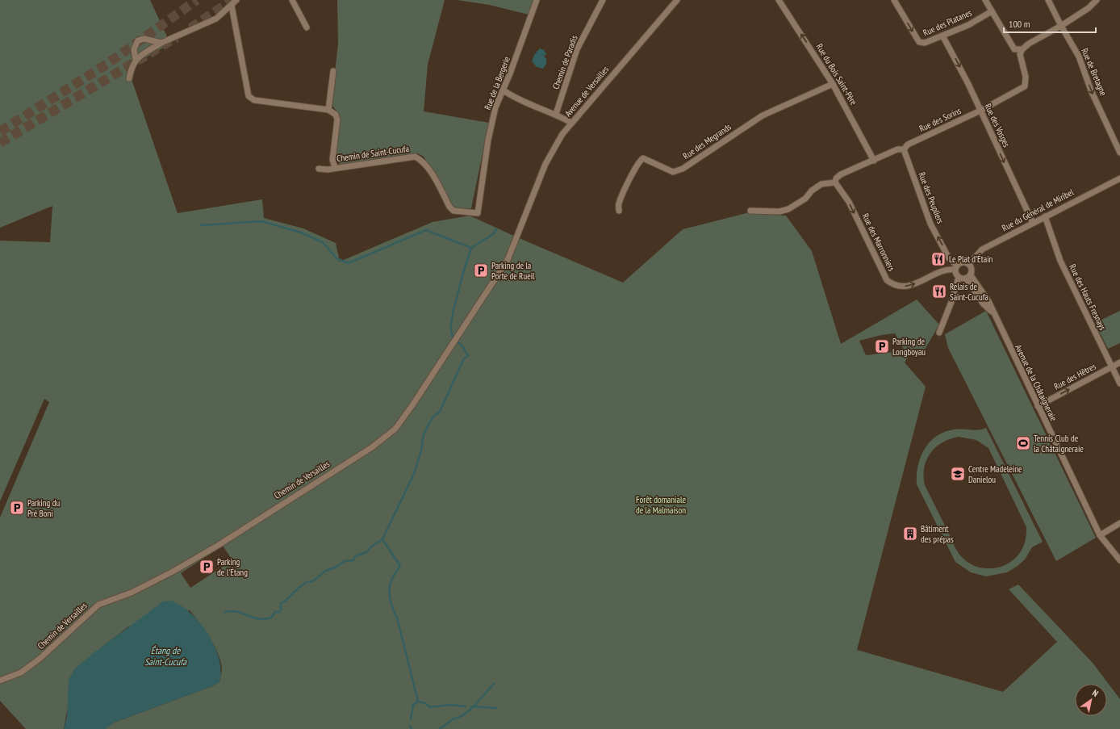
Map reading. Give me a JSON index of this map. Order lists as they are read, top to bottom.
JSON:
{
  "streets": {
    "street": [
      "Rue des Platanes",
      "Chemin de Paradis",
      "Rue de Bretagne",
      "Rue du Bois Saint-Père",
      "Rue de la Bergerie",
      "Avenue de Versailles",
      "Rue des Sorins",
      "Rue des Vosges",
      "Rue des Megrands",
      "Chemin de Saint-Cucufa",
      "Rue des Peupliers",
      "Rue du Général de Miribel",
      "Rue des Marronniers",
      "Rue des Hauts Fresnays",
      "Rue des Hêtres",
      "Avenue de la Châtaigneraie",
      "Chemin de Versailles"
    ]
  },
  "crossings": [
    ["Rue des Platanes", "Rue des Vosges"],
    ["Rue du Bois Saint-Père", "Rue des Sorins"],
    ["Rue du Bois Saint-Père", "Rue des Megrands"],
    ["Rue de la Bergerie", "Chemin de Saint-Cucufa"],
    ["Avenue de Versailles", "Chemin de Versailles"],
    ["Rue des Sorins", "Rue des Vosges"],
    ["Rue des Sorins", "Rue des Peupliers"],
    ["Rue des Sorins", "Rue des Marronniers"],
    ["Rue des Vosges", "Rue du Général de Miribel"],
    ["Rue des Peupliers", "Rue du Général de Miribel"],
    ["Rue des Peupliers", "Rue des Marronniers"],
    ["Rue des Peupliers", "Avenue de la Châtaigneraie"],
    ["Rue du Général de Miribel", "Rue des Marronniers"],
    ["Rue du Général de Miribel", "Rue des Hauts Fresnays"],
    ["Rue du Général de Miribel", "Avenue de la Châtaigneraie"],
    ["Rue des Marronniers", "Avenue de la Châtaigneraie"],
    ["Rue des Hauts Fresnays", "Rue des Hêtres"],
    ["Rue des Hêtres", "Avenue de la Châtaigneraie"]
  ],
  "one_way": [
    "Rue des Platanes",
    "Rue de Bretagne",
    "Rue du Bois Saint-Père",
    "Rue des Vosges",
    "Rue des Peupliers",
    "Rue des Marronniers",
    "Rue des Hêtres"
  ],
  "water": ["Étang de Saint-Cucufa"],
  "parks": ["Forêt domaniale de la Malmaison"],
  "places": {
    "restaurant": ["Le Plat d'Étain", "Relais de Saint-Cucufa"],
    "parking": [
      "Parking de la Porte de Rueil",
      "Parking de Longboyau",
      "Parking du Pré Boni",
      "Parking de l'Étang"
    ],
    "sports": ["Tennis Club de la Châtaigneraie"],
    "school or university": ["Centre Madeleine Danielou"],
    "building": ["Bâtiment des prépas"]
  },
  "scale_bar": "100 m",
  "north": "top right"
}
